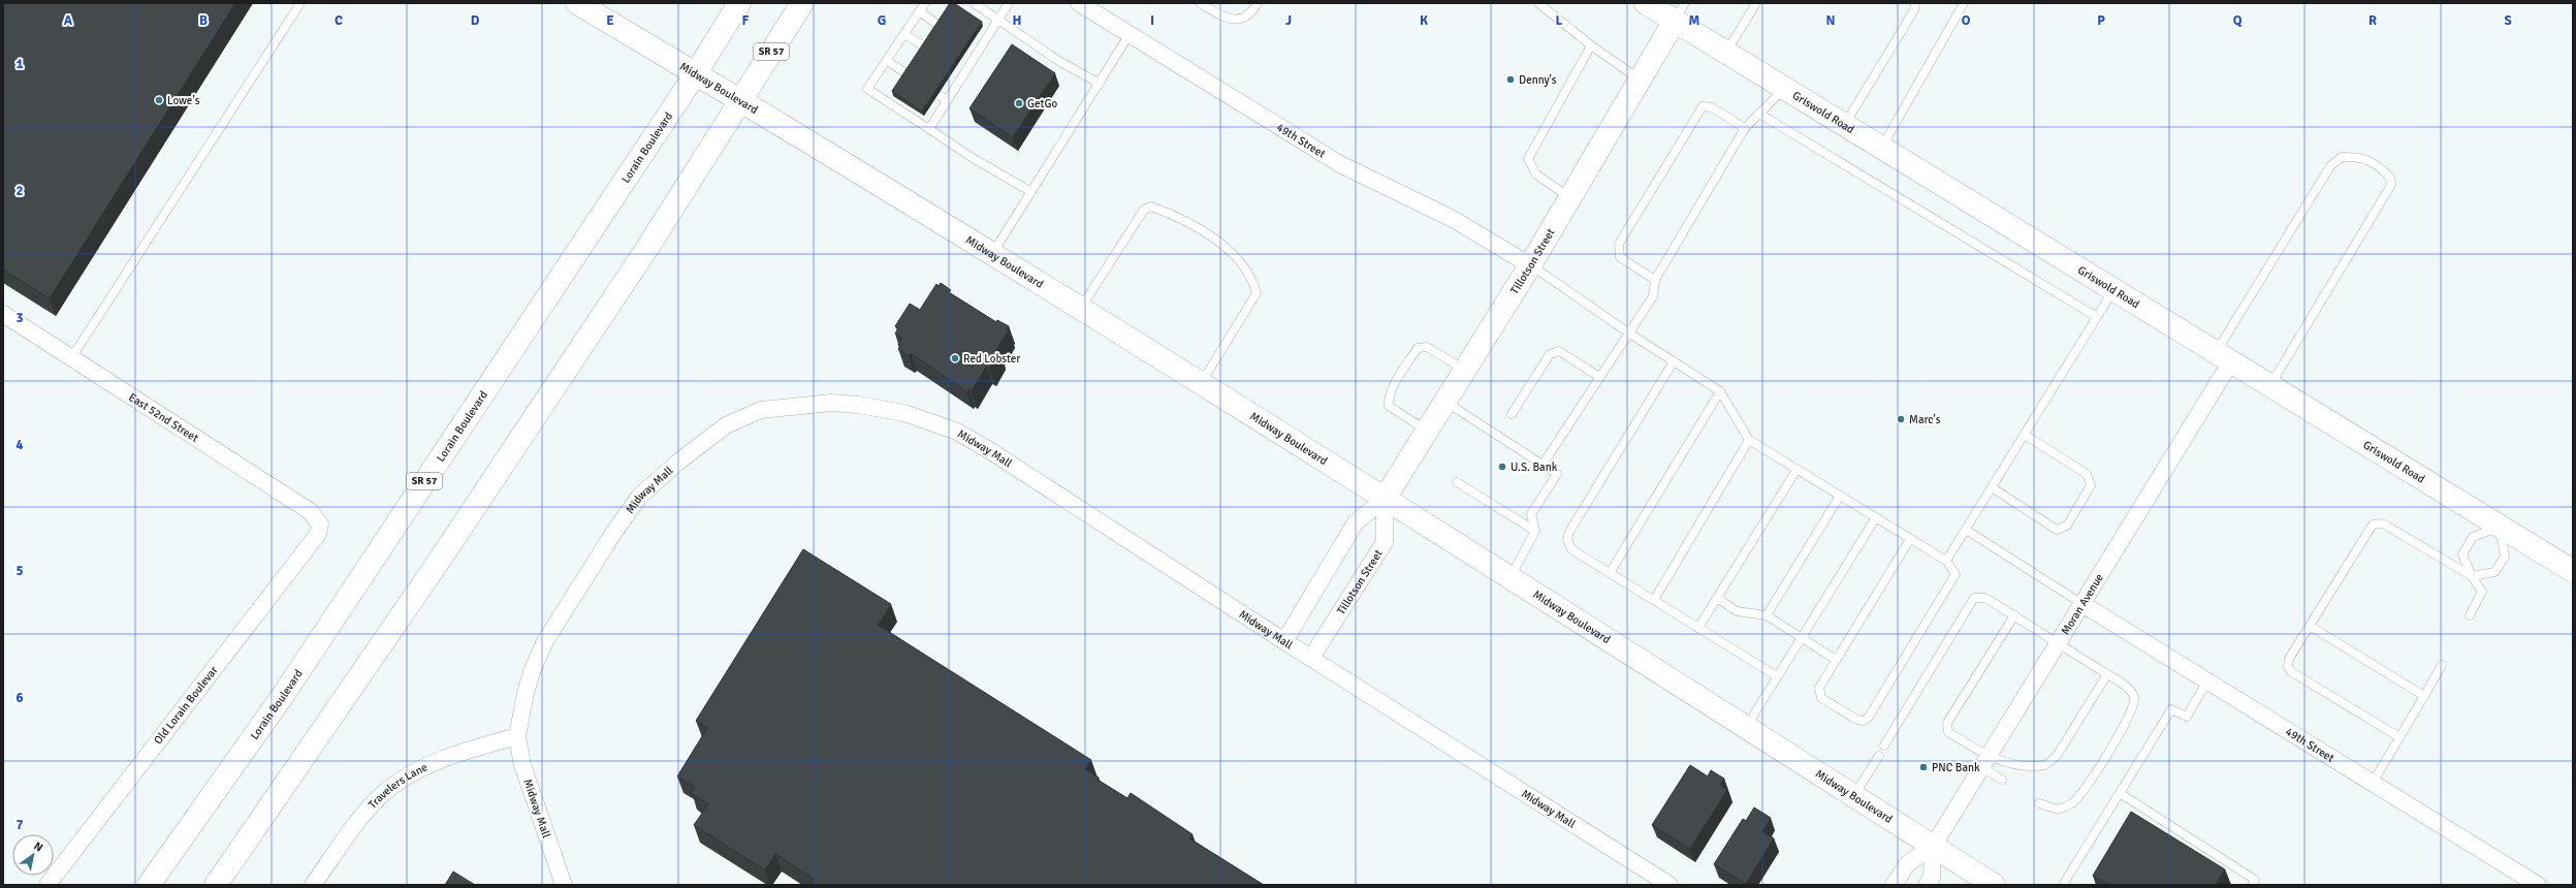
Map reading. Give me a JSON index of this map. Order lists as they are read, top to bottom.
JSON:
{
  "streets": {
    "main road": [
      "SR 57",
      "Midway Boulevard",
      "Griswold Road",
      "Lorain Boulevard",
      "Tillotson Street"
    ],
    "street": [
      "49th Street",
      "East 52nd Street",
      "Midway Mall",
      "Moran Avenue",
      "Old Lorain Boulevar",
      "Travelers Lane"
    ]
  },
  "crossings": [
    ["SR 57", "Midway Boulevard"],
    ["Midway Boulevard", "Lorain Boulevard"],
    ["Midway Boulevard", "Tillotson Street"],
    ["Midway Boulevard", "Moran Avenue"],
    ["Griswold Road", "Tillotson Street"],
    ["Griswold Road", "Moran Avenue"],
    ["49th Street", "Tillotson Street"],
    ["49th Street", "Moran Avenue"],
    ["Tillotson Street", "Midway Mall"],
    ["East 52nd Street", "Old Lorain Boulevar"],
    ["Midway Mall", "Travelers Lane"]
  ],
  "places": [
    "Denny's",
    "Lowe's",
    "GetGo",
    "Red Lobster",
    "Marc's",
    "U.S. Bank",
    "PNC Bank"
  ],
  "north": "top right",
  "grid": {
    "columns": [
      "A",
      "B",
      "C",
      "D",
      "E",
      "F",
      "G",
      "H",
      "I",
      "J",
      "K",
      "L",
      "M",
      "N",
      "O",
      "P",
      "Q",
      "R",
      "S"
    ],
    "rows": [
      "1",
      "2",
      "3",
      "4",
      "5",
      "6",
      "7"
    ]
  }
}
